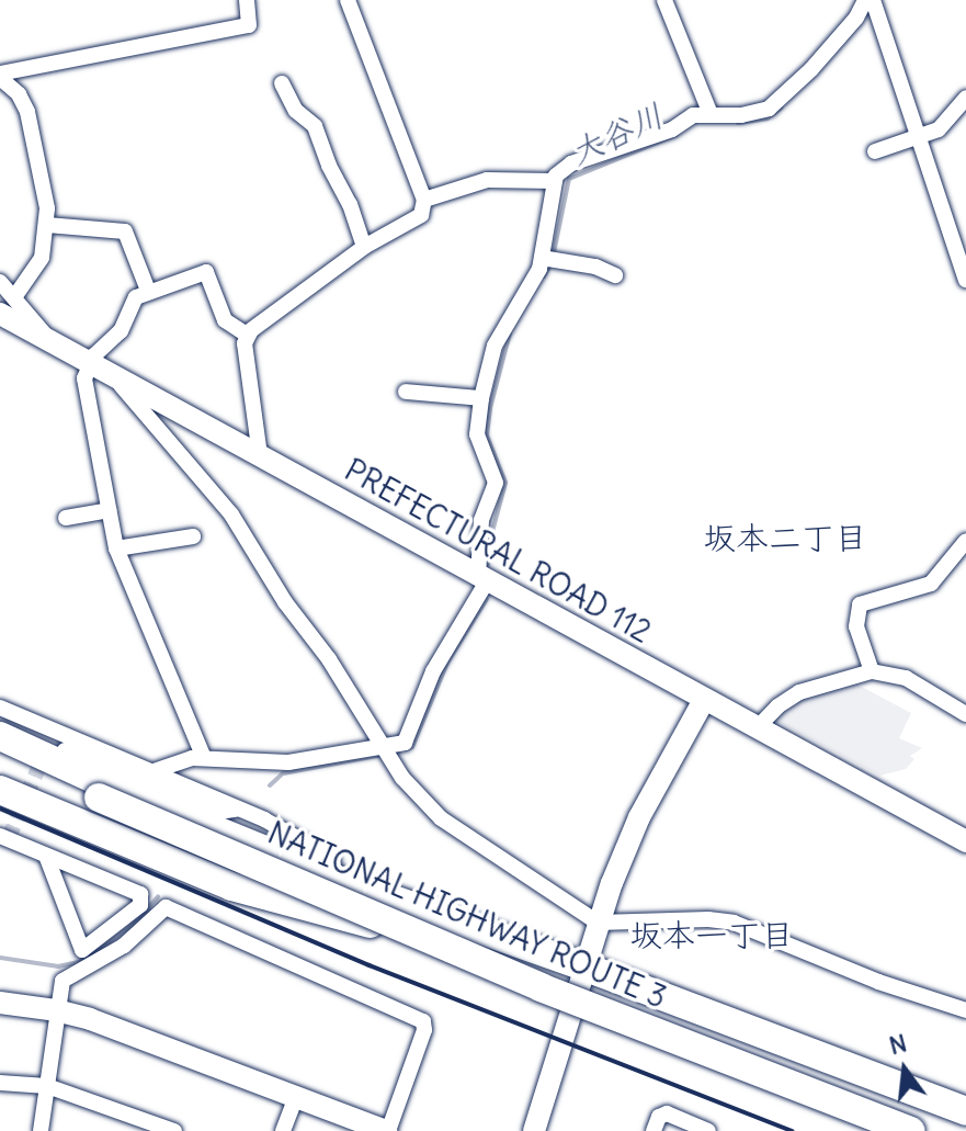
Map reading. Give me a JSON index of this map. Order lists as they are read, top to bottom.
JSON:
{
  "streets": {
    "highway": ["NATIONAL HIGHWAY ROUTE 3"],
    "main road": ["PREFECTURAL ROAD 112"]
  },
  "districts": ["坂本二丁目", "坂本一丁目"],
  "water": ["大谷川"],
  "north": "top"
}
